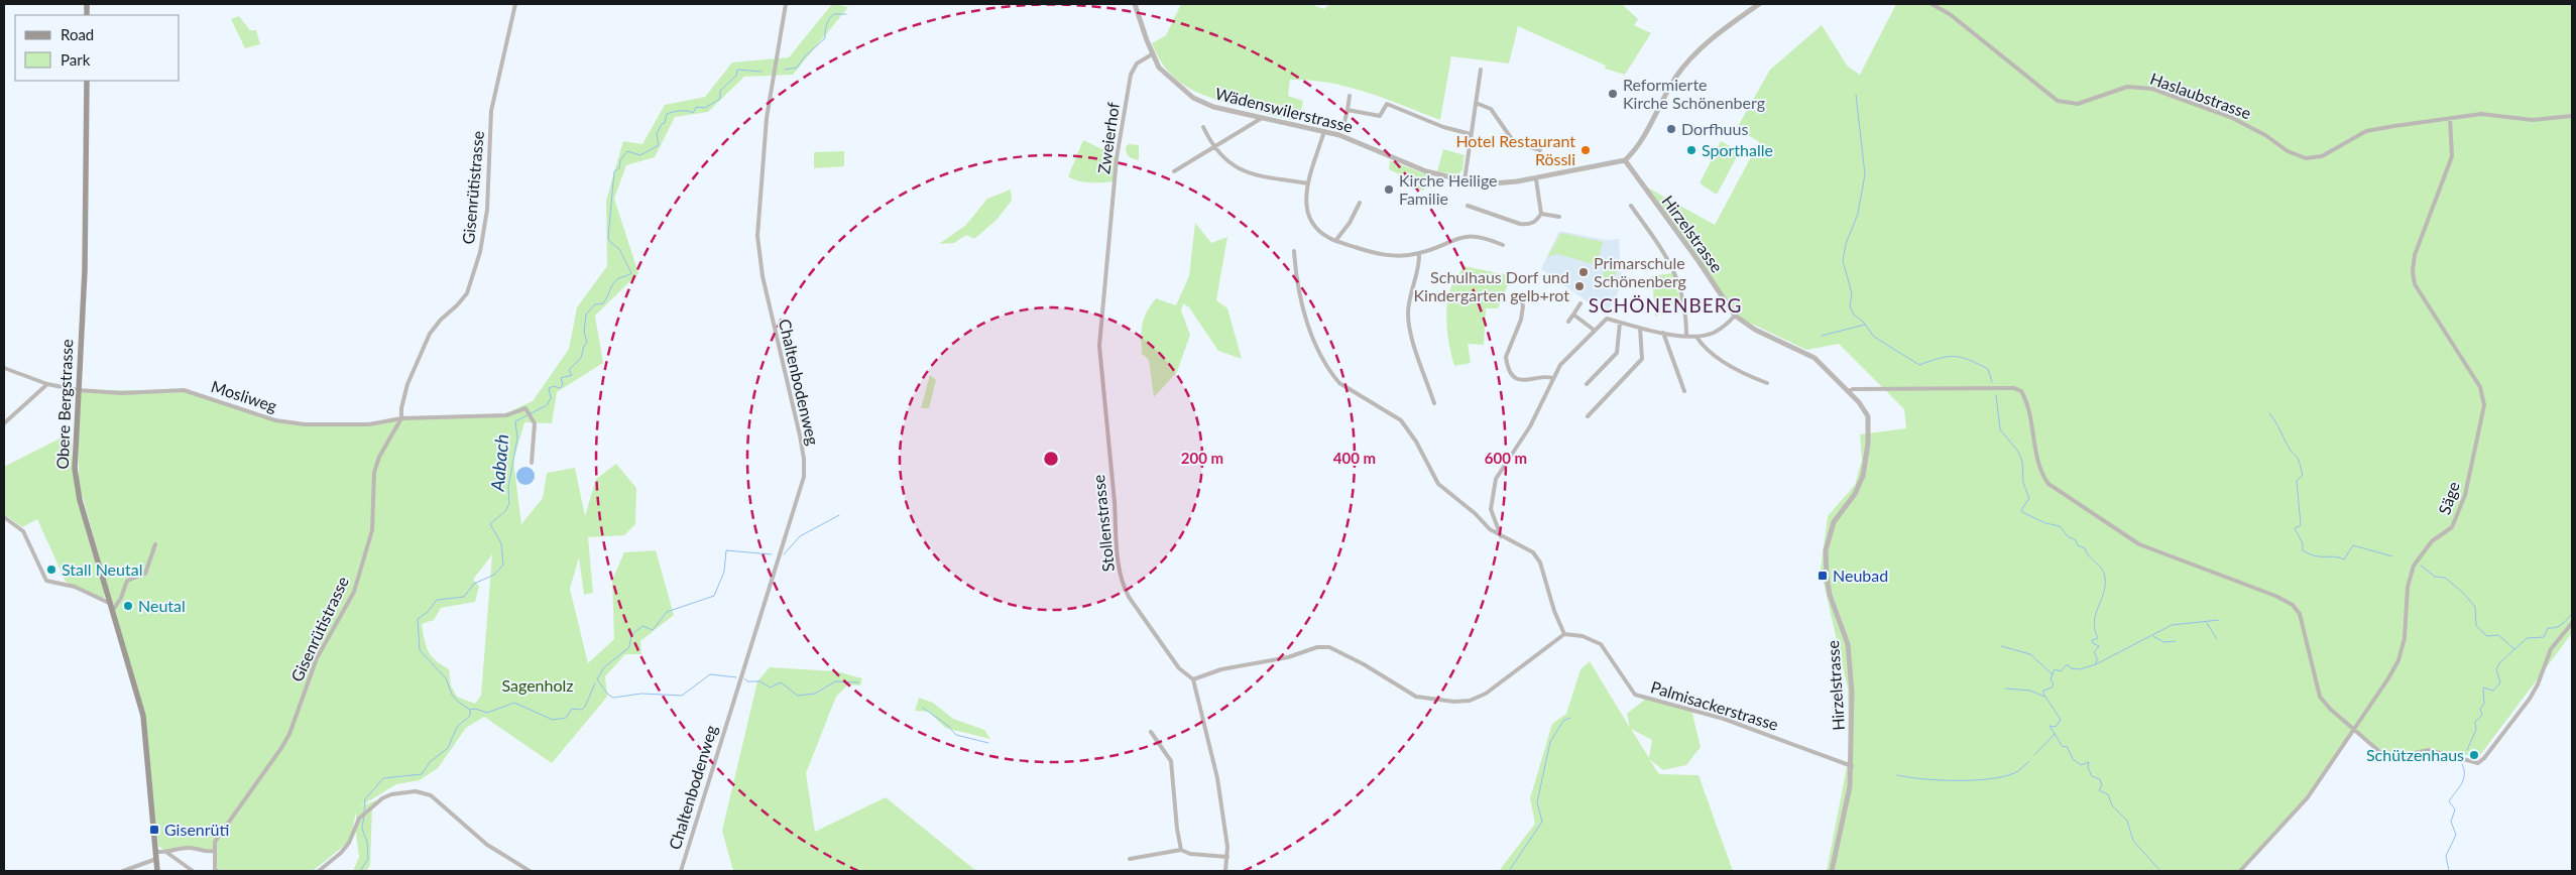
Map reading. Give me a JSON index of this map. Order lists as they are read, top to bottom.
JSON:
{
  "streets": {
    "main road": ["Obere Bergstrasse"],
    "street": [
      "Haslaubstrasse",
      "Wädenswilerstrasse",
      "Zweierhof",
      "Gisenrütistrasse",
      "Hirzelstrasse",
      "Chaltenbodenweg",
      "Mosliweg",
      "Säge",
      "Stollenstrasse",
      "Palmisackerstrasse"
    ]
  },
  "crossings": [
    ["Haslaubstrasse", "Säge"],
    ["Wädenswilerstrasse", "Zweierhof"],
    ["Wädenswilerstrasse", "Hirzelstrasse"],
    ["Zweierhof", "Stollenstrasse"],
    ["Gisenrütistrasse", "Mosliweg"],
    ["Hirzelstrasse", "Palmisackerstrasse"],
    ["Mosliweg", "Obere Bergstrasse"]
  ],
  "districts": ["SCHÖNENBERG"],
  "water": ["Aabach"],
  "parks": ["Sagenholz"],
  "places": {
    "other": [
      "Reformierte Kirche Schönenberg",
      "Dorfhuus",
      "Hotel Restaurant Rössli",
      "Sporthalle",
      "Kirche Heilige Familie",
      "Primarschule Schönenberg",
      "Schulhaus Dorf und Kindergarten gelb+rot",
      "Stall Neutal",
      "Neutal",
      "Schützenhaus"
    ],
    "transit": ["Neubad", "Gisenrüti"]
  },
  "legend": ["Road", "Park"],
  "rings": ["200 m", "400 m", "600 m"]
}
